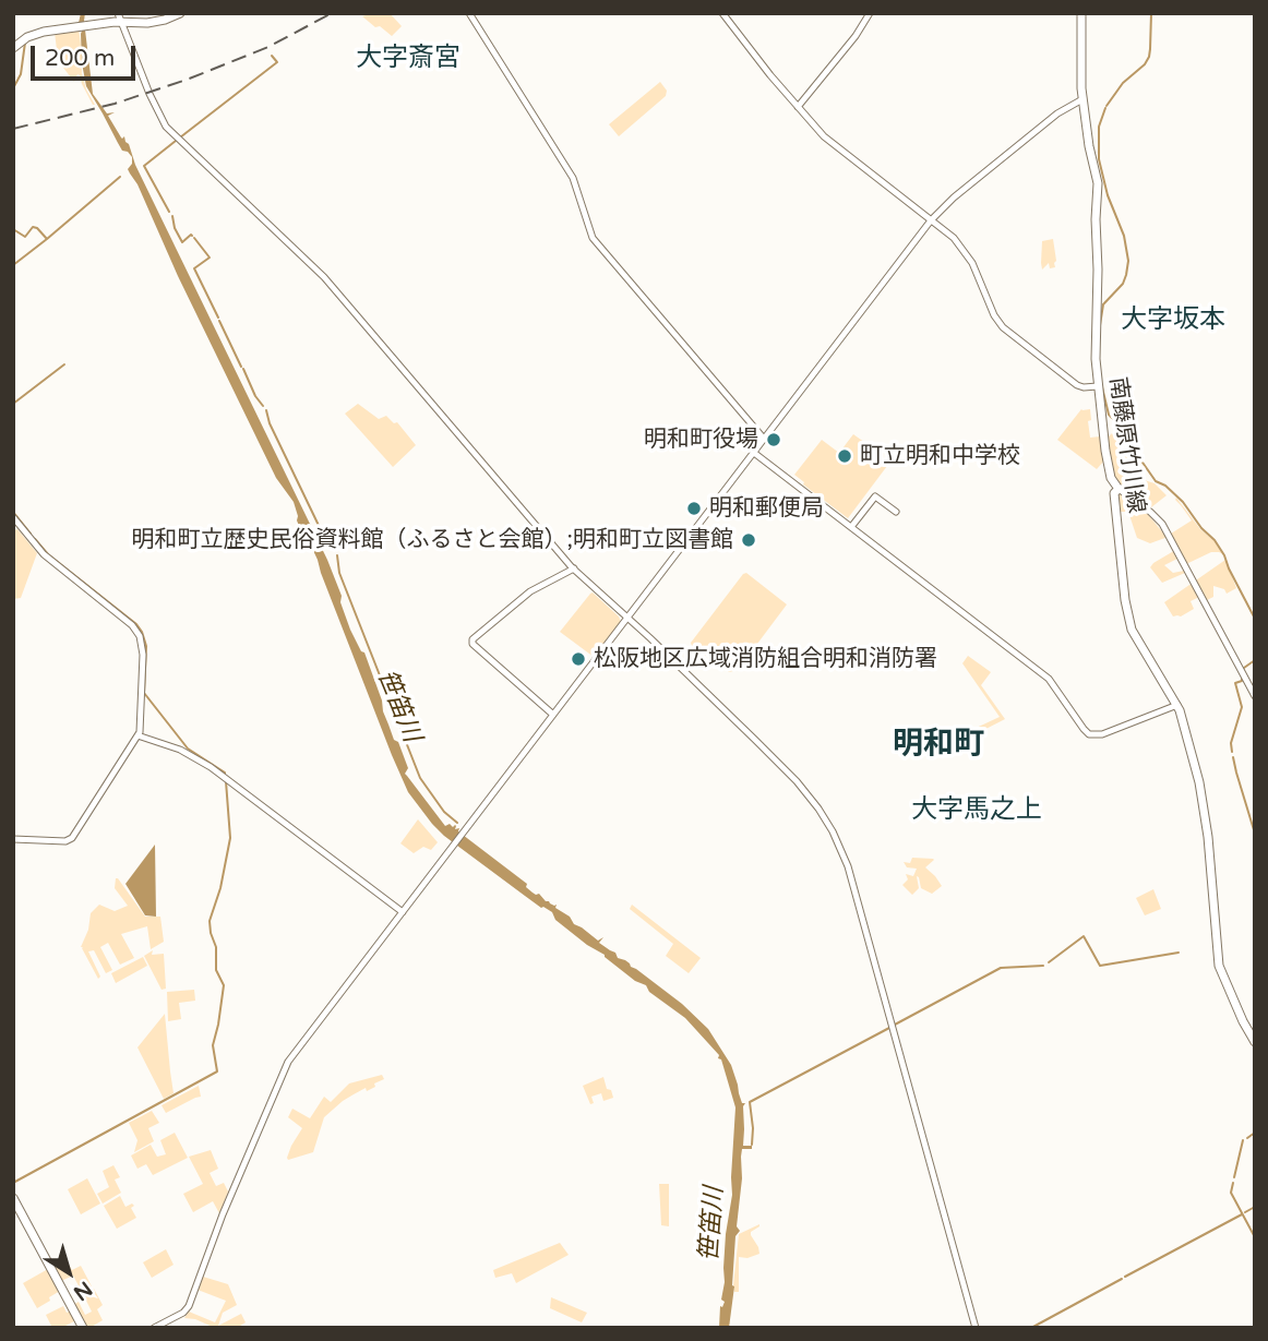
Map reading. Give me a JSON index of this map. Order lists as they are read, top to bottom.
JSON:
{
  "streets": {
    "main road": ["南藤原竹川線"]
  },
  "districts": [
    "大字斎宮",
    "大字坂本",
    "明和町",
    "大字馬之上"
  ],
  "water": ["笹笛川"],
  "places": [
    "明和町役場",
    "町立明和中学校",
    "明和郵便局",
    "明和町立歴史民俗資料館（ふるさと会館）;明和町立図書館",
    "松阪地区広域消防組合明和消防署"
  ],
  "scale_bar": "200 m",
  "north": "bottom right"
}
